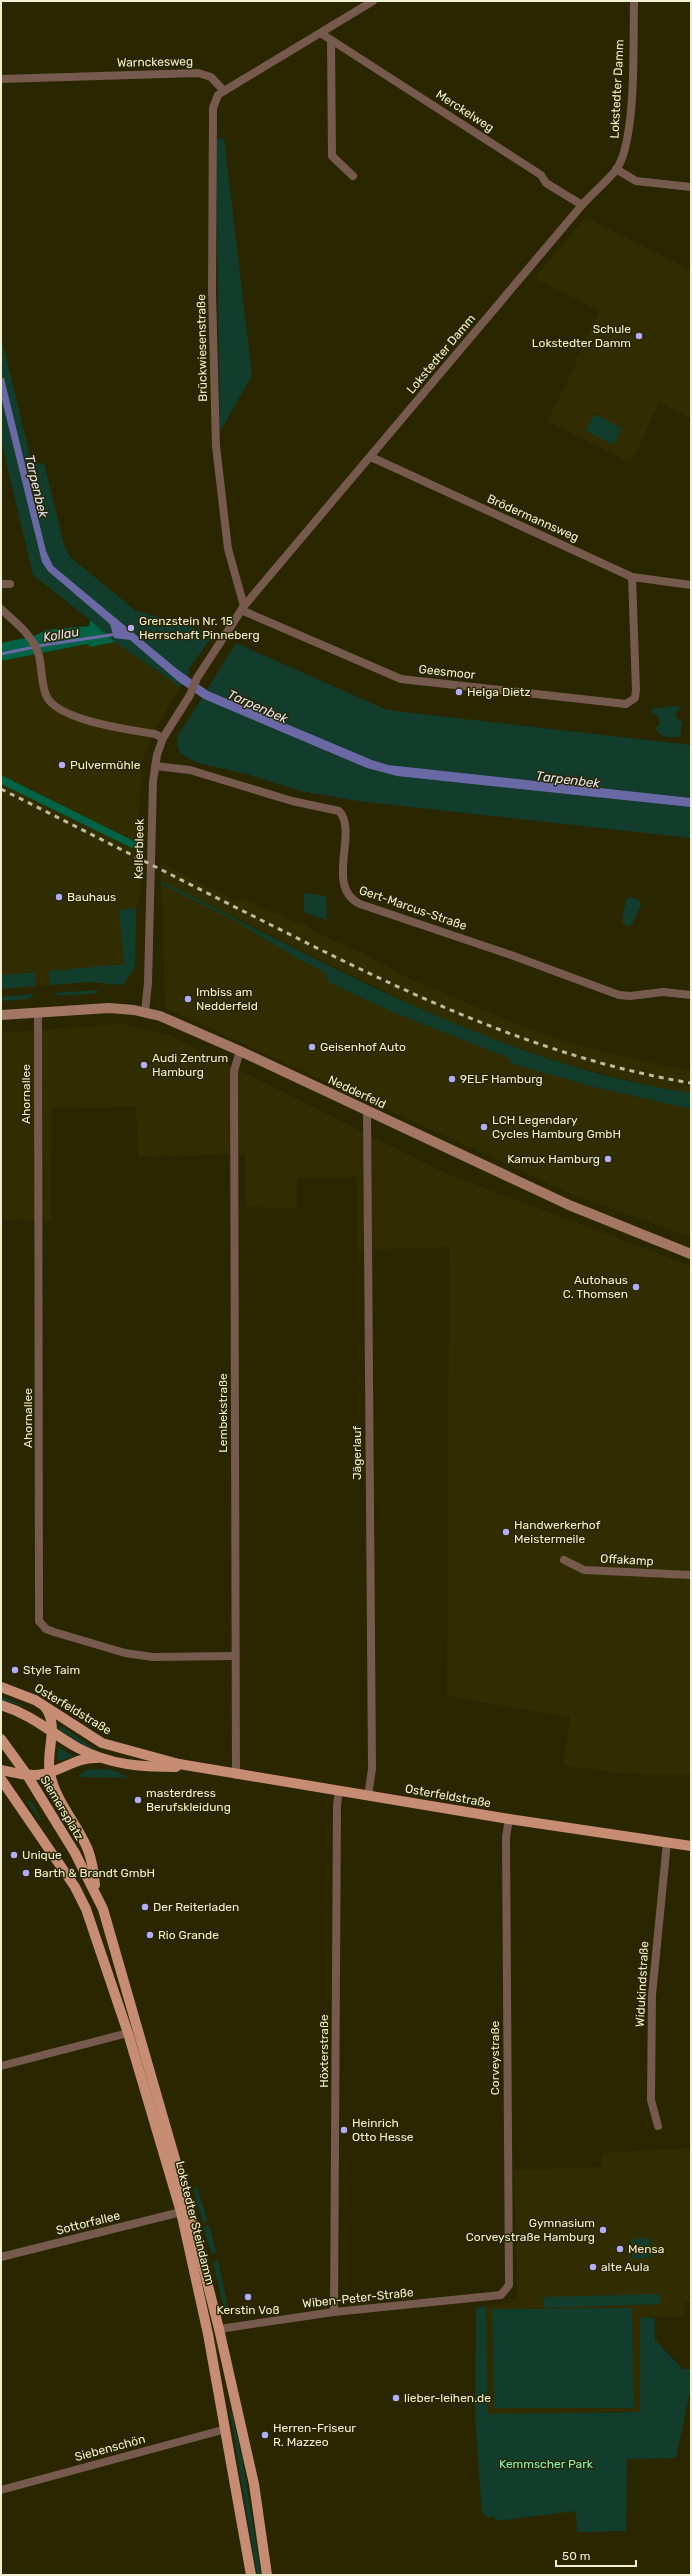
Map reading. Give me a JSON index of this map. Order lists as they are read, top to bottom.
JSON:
{
  "streets": {
    "main road": [
      "Nedderfeld",
      "Osterfeldstraße",
      "Siemersplatz",
      "Lokstedter Steindamm"
    ],
    "street": [
      "Warnckesweg",
      "Lokstedter Damm",
      "Merckelweg",
      "Brückwiesenstraße",
      "Brödermannsweg",
      "Geesmoor",
      "Kellerbleek",
      "Gert-Marcus-Straße",
      "Ahornallee",
      "Lembekstraße",
      "Jägerlauf",
      "Offakamp",
      "Widukindstraße",
      "Höxterstraße",
      "Corveystraße",
      "Sottorfallee",
      "Wiben-Peter-Straße",
      "Siebenschön"
    ]
  },
  "crossings": [
    ["Warnckesweg", "Brückwiesenstraße"],
    ["Lokstedter Damm", "Merckelweg"],
    ["Lokstedter Damm", "Brückwiesenstraße"],
    ["Lokstedter Damm", "Brödermannsweg"],
    ["Lokstedter Damm", "Geesmoor"],
    ["Lokstedter Damm", "Kellerbleek"],
    ["Brückwiesenstraße", "Geesmoor"],
    ["Brödermannsweg", "Geesmoor"],
    ["Kellerbleek", "Gert-Marcus-Straße"],
    ["Kellerbleek", "Nedderfeld"],
    ["Nedderfeld", "Ahornallee"],
    ["Nedderfeld", "Lembekstraße"],
    ["Nedderfeld", "Jägerlauf"],
    ["Ahornallee", "Lembekstraße"],
    ["Lembekstraße", "Osterfeldstraße"],
    ["Jägerlauf", "Osterfeldstraße"],
    ["Osterfeldstraße", "Widukindstraße"],
    ["Osterfeldstraße", "Höxterstraße"],
    ["Osterfeldstraße", "Corveystraße"],
    ["Siemersplatz", "Lokstedter Steindamm"],
    ["Höxterstraße", "Wiben-Peter-Straße"],
    ["Corveystraße", "Wiben-Peter-Straße"],
    ["Sottorfallee", "Lokstedter Steindamm"],
    ["Lokstedter Steindamm", "Wiben-Peter-Straße"],
    ["Lokstedter Steindamm", "Siebenschön"]
  ],
  "water": ["Tarpenbek", "Kollau"],
  "parks": ["Kemmscher Park"],
  "places": [
    "Schule Lokstedter Damm",
    "Grenzstein Nr. 15 Herrschaft Pinneberg",
    "Helga Dietz",
    "Pulvermühle",
    "Bauhaus",
    "Imbiss am Nedderfeld",
    "Geisenhof Auto",
    "Audi Zentrum Hamburg",
    "9ELF Hamburg",
    "LCH Legendary Cycles Hamburg GmbH",
    "Kamux Hamburg",
    "Autohaus C. Thomsen",
    "Handwerkerhof Meistermeile",
    "Style Taim",
    "masterdress Berufskleidung",
    "Unique",
    "Barth & Brandt GmbH",
    "Der Reiterladen",
    "Rio Grande",
    "Heinrich Otto Hesse",
    "Gymnasium Corveystraße Hamburg",
    "Mensa",
    "alte Aula",
    "Kerstin Voß",
    "lieber-leihen.de",
    "Herren-Friseur R. Mazzeo"
  ],
  "scale_bar": "50 m"
}
